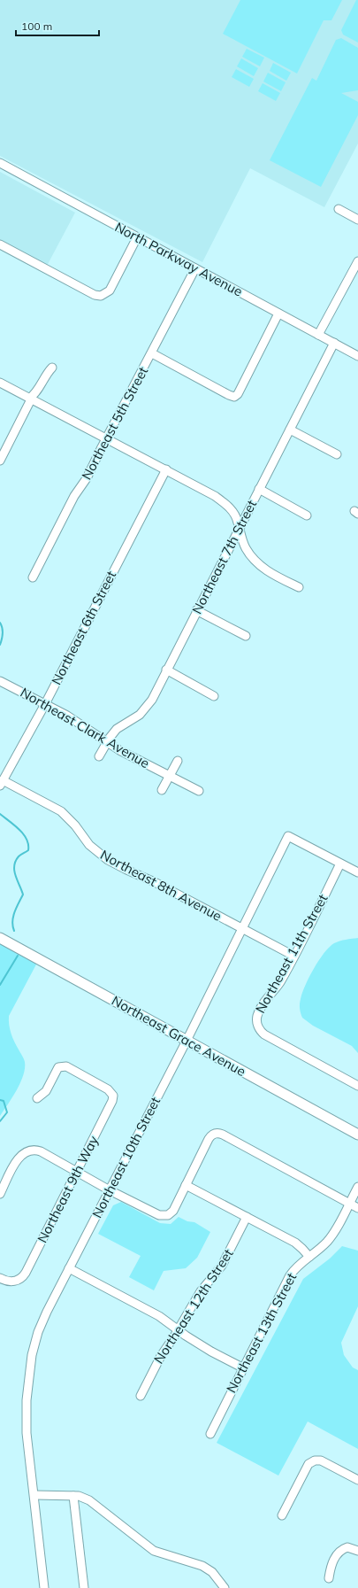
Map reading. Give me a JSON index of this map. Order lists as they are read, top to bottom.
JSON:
{
  "streets": {
    "main road": ["Northeast Grace Avenue"],
    "street": [
      "North Parkway Avenue",
      "Northeast 5th Street",
      "Northeast 7th Street",
      "Northeast 6th Street",
      "Northeast Clark Avenue",
      "Northeast 8th Avenue",
      "Northeast 11th Street",
      "Northeast 10th Street",
      "Northeast 9th Way",
      "Northeast 12th Street",
      "Northeast 13th Street"
    ]
  },
  "crossings": [
    ["North Parkway Avenue", "Northeast 5th Street"],
    ["North Parkway Avenue", "Northeast 7th Street"],
    ["Northeast 7th Street", "Northeast Clark Avenue"],
    ["Northeast 6th Street", "Northeast Clark Avenue"],
    ["Northeast 6th Street", "Northeast 8th Avenue"],
    ["Northeast 8th Avenue", "Northeast 11th Street"],
    ["Northeast 8th Avenue", "Northeast 10th Street"],
    ["Northeast 11th Street", "Northeast 10th Street"],
    ["Northeast Grace Avenue", "Northeast 10th Street"]
  ],
  "scale_bar": "100 m"
}
